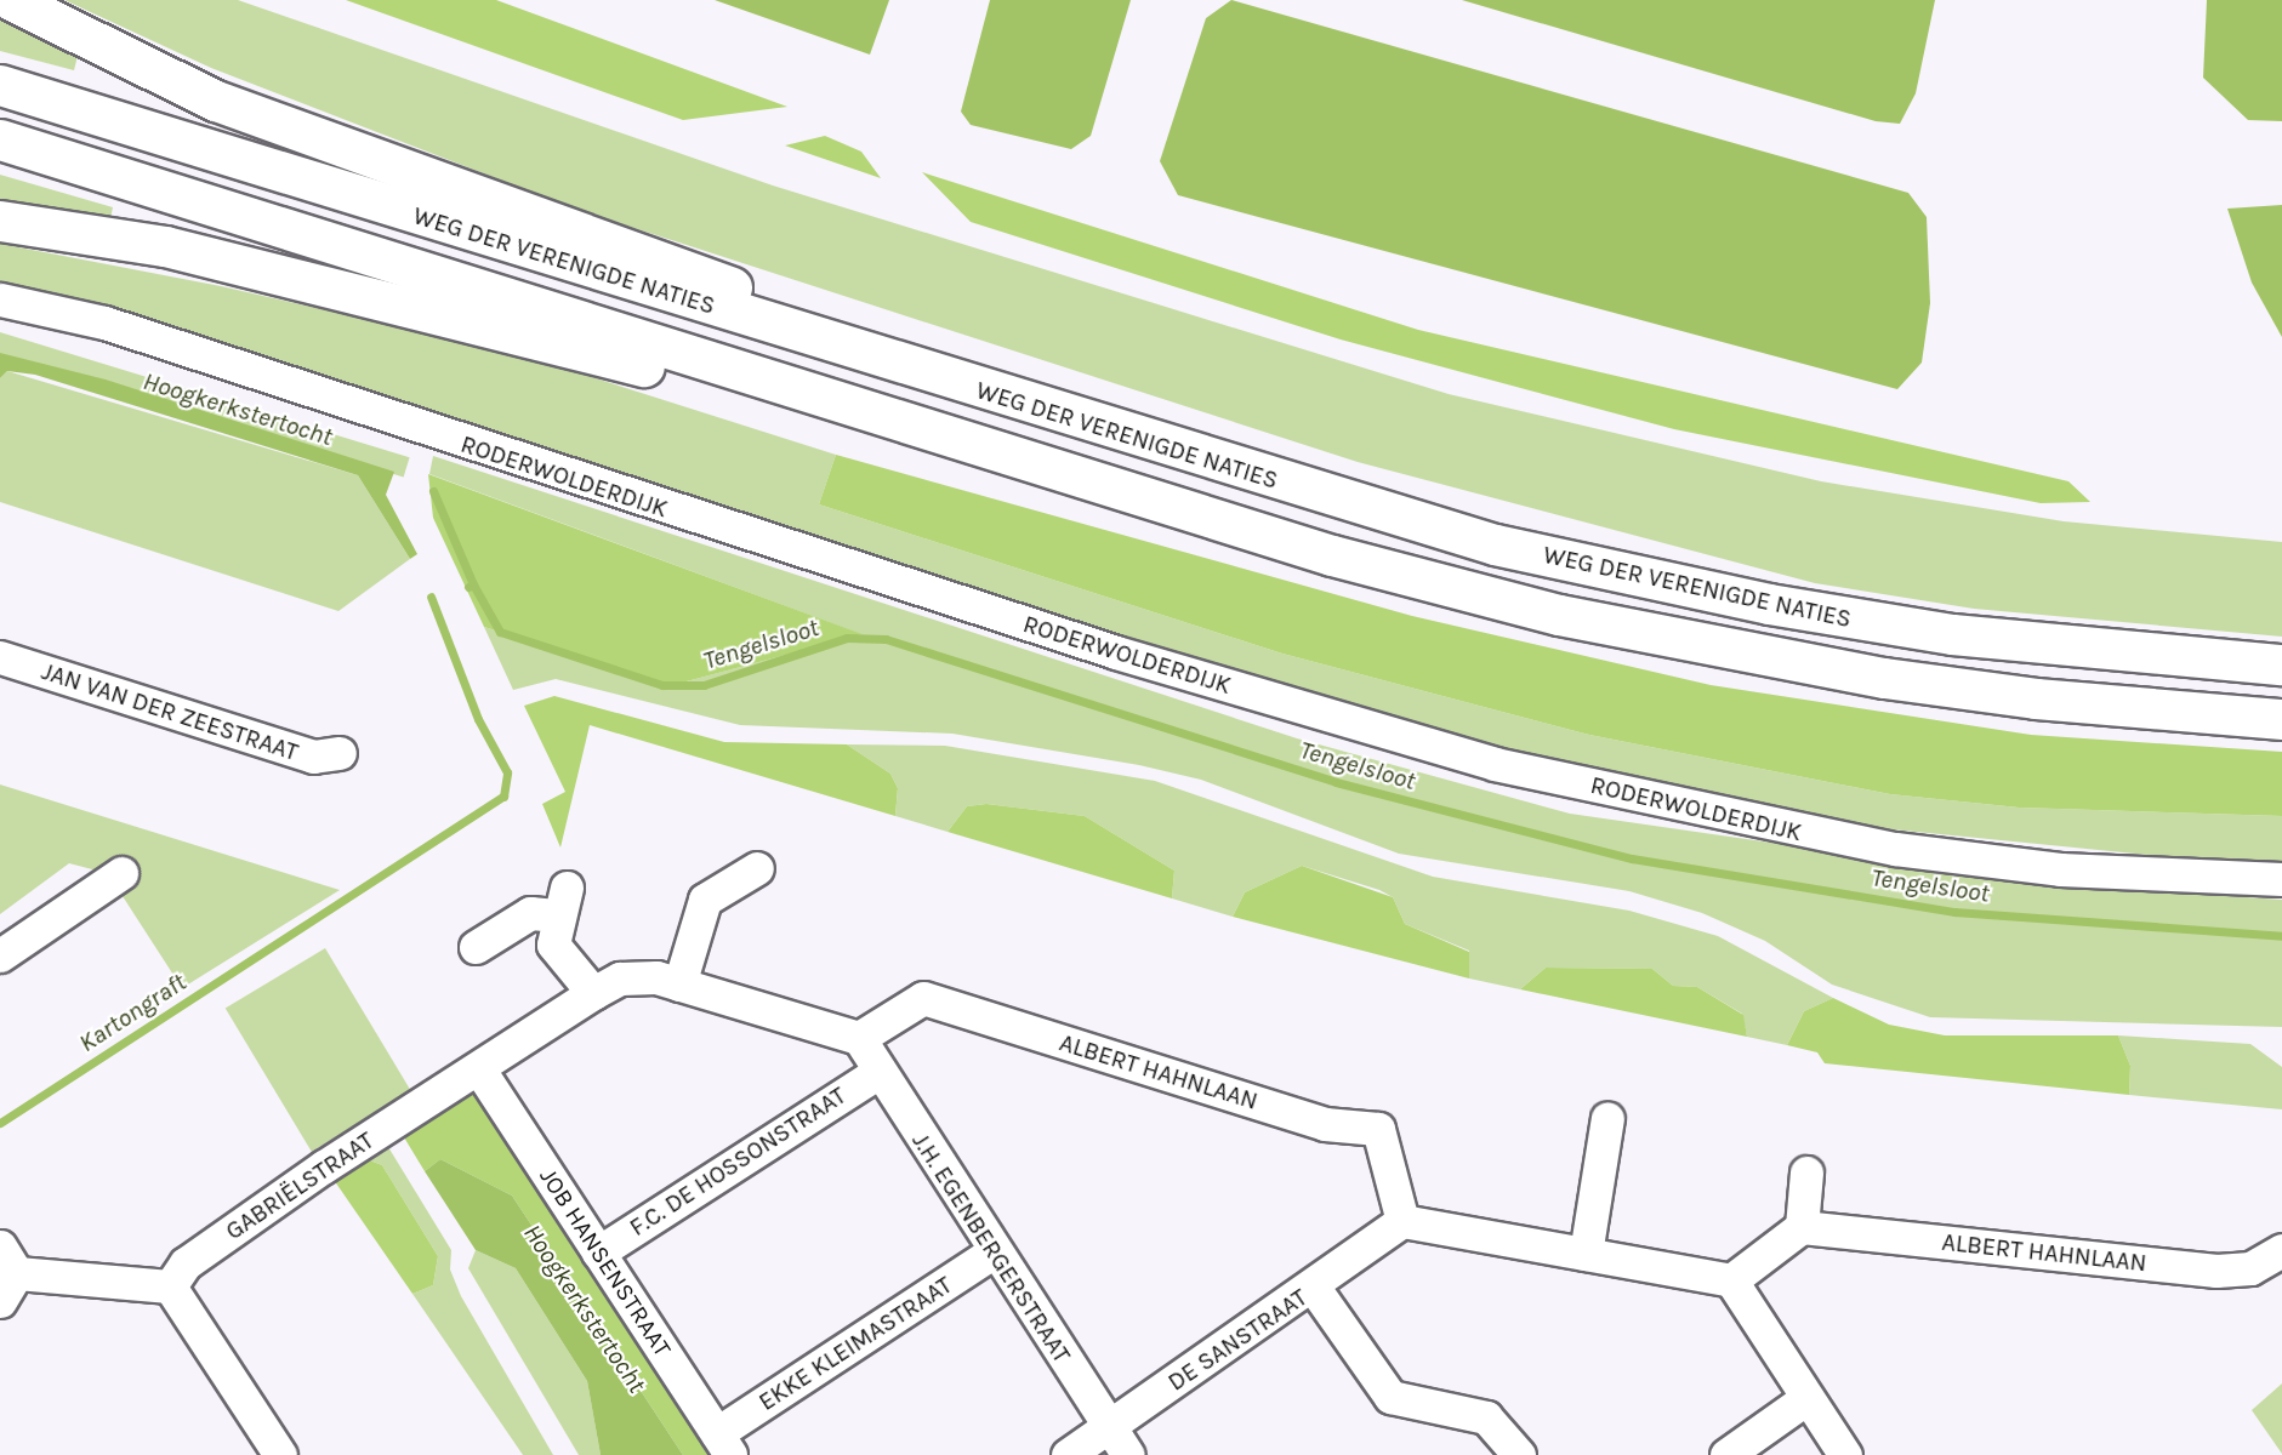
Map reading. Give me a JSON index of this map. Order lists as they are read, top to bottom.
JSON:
{
  "streets": {
    "highway": ["WEG DER VERENIGDE NATIES"],
    "street": [
      "RODERWOLDERDIJK",
      "JAN VAN DER ZEESTRAAT",
      "ALBERT HAHNLAAN",
      "F.C. DE HOSSONSTRAAT",
      "GABRIËLSTRAAT",
      "J.H. EGENBERGERSTRAAT",
      "JOB HANSENSTRAAT",
      "DE SANSTRAAT",
      "EKKE KLEIMASTRAAT"
    ]
  },
  "crossings": [
    ["ALBERT HAHNLAAN", "J.H. EGENBERGERSTRAAT"],
    ["ALBERT HAHNLAAN", "DE SANSTRAAT"],
    ["F.C. DE HOSSONSTRAAT", "J.H. EGENBERGERSTRAAT"],
    ["F.C. DE HOSSONSTRAAT", "JOB HANSENSTRAAT"],
    ["GABRIËLSTRAAT", "JOB HANSENSTRAAT"],
    ["J.H. EGENBERGERSTRAAT", "DE SANSTRAAT"],
    ["J.H. EGENBERGERSTRAAT", "EKKE KLEIMASTRAAT"],
    ["JOB HANSENSTRAAT", "EKKE KLEIMASTRAAT"]
  ],
  "water": ["Hoogkerkstertocht", "Tengelsloot", "Kartongraft"]
}
